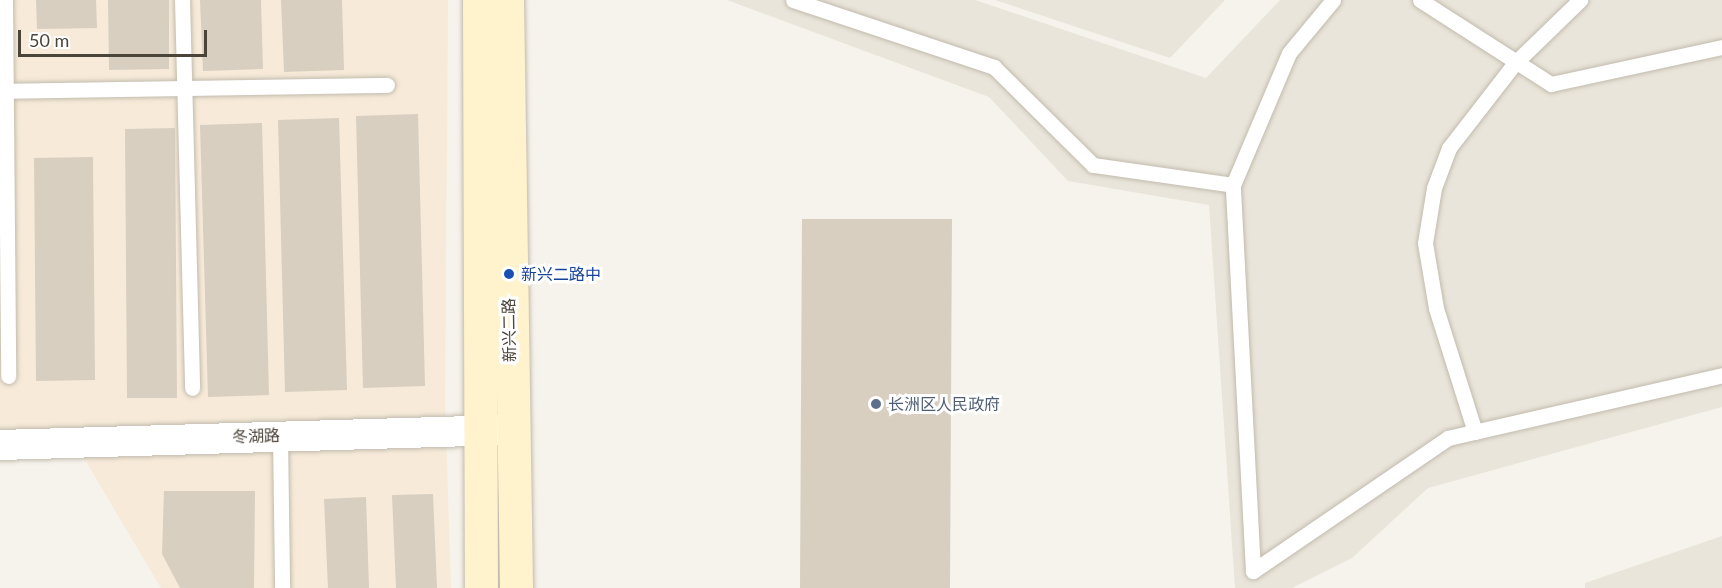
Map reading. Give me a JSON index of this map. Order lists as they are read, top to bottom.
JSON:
{
  "streets": {
    "main road": ["新兴二路"],
    "street": ["冬湖路"]
  },
  "crossings": [
    ["新兴二路", "冬湖路"]
  ],
  "places": ["新兴二路中", "长洲区人民政府"],
  "scale_bar": "50 m"
}
